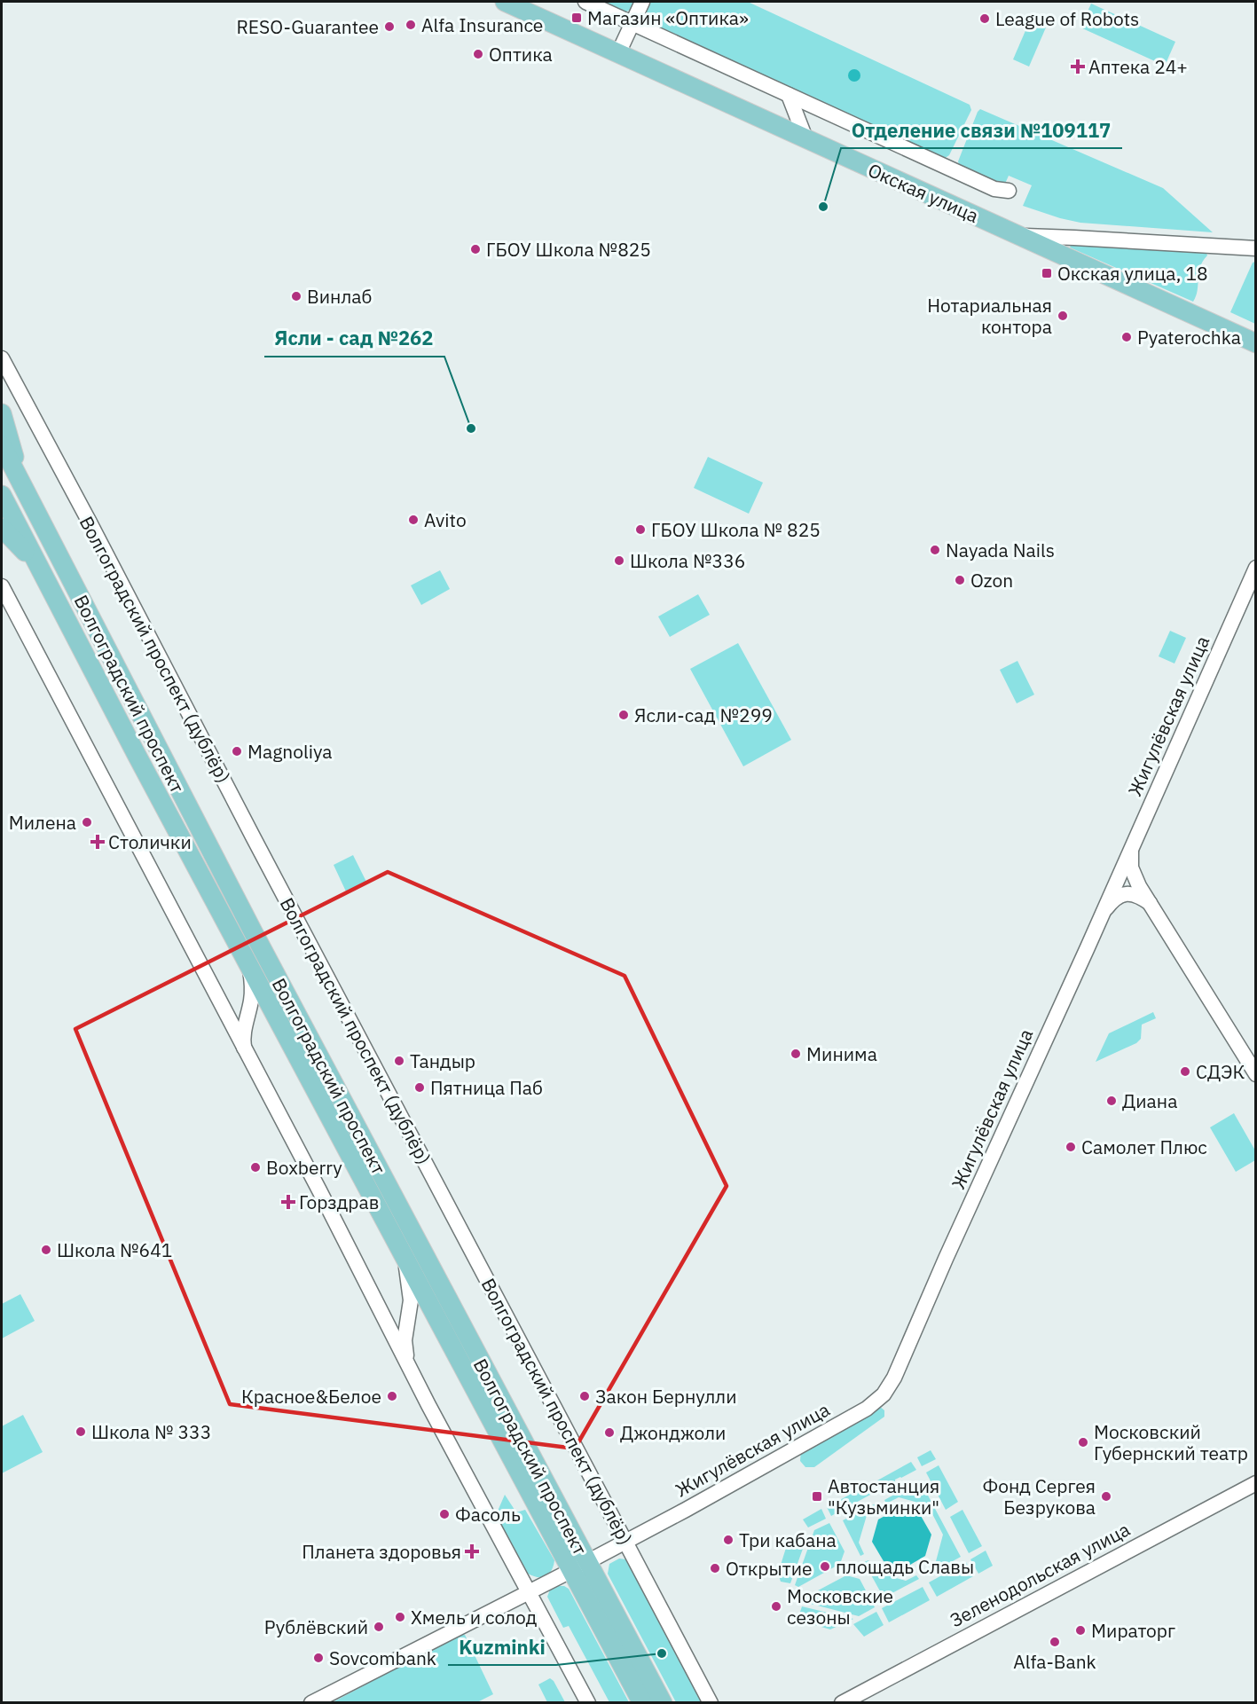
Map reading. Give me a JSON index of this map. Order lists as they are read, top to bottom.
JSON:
{
  "streets": {
    "main road": ["Окская улица", "Волгоградский проспект"],
    "street": ["Волгоградский проспект (дублёр)", "Жигулёвская улица", "Зеленодольская улица"]
  },
  "crossings": [
    ["Волгоградский проспект (дублёр)", "Жигулёвская улица"],
    ["Волгоградский проспект", "Жигулёвская улица"]
  ],
  "places": {
    "transit": ["Магазин «Оптика»", "Окская улица, 18", "Автостанция \"Кузьминки\""],
    "other": [
      "League of Robots",
      "Alfa Insurance",
      "RESO-Guarantee",
      "Оптика",
      "Отделение связи №109117",
      "ГБОУ Школа №825",
      "Винлаб",
      "Нотариальная контора",
      "Pyaterochka",
      "Ясли - сад №262",
      "Avito",
      "ГБОУ Школа № 825",
      "Nayada Nails",
      "Школа №336",
      "Ozon",
      "Ясли-сад №299",
      "Magnoliya",
      "Милена",
      "Минима",
      "Тандыр",
      "СДЭК",
      "Пятница Паб",
      "Диана",
      "Самолет Плюс",
      "Boxberry",
      "Школа №641",
      "Красное&Белое",
      "Закон Бернулли",
      "Школа № 333",
      "Джонджоли",
      "Московский Губернский театр",
      "Фонд Сергея Безрукова",
      "Фасоль",
      "Три кабана",
      "площадь Славы",
      "Открытие",
      "Московские сезоны",
      "Хмель и солод",
      "Рублёвский",
      "Мираторг",
      "Alfa-Bank",
      "Kuzminki",
      "Sovcombank"
    ],
    "health": [
      "Аптека 24+",
      "Столички",
      "Горздрав",
      "Планета здоровья"
    ]
  }
}
